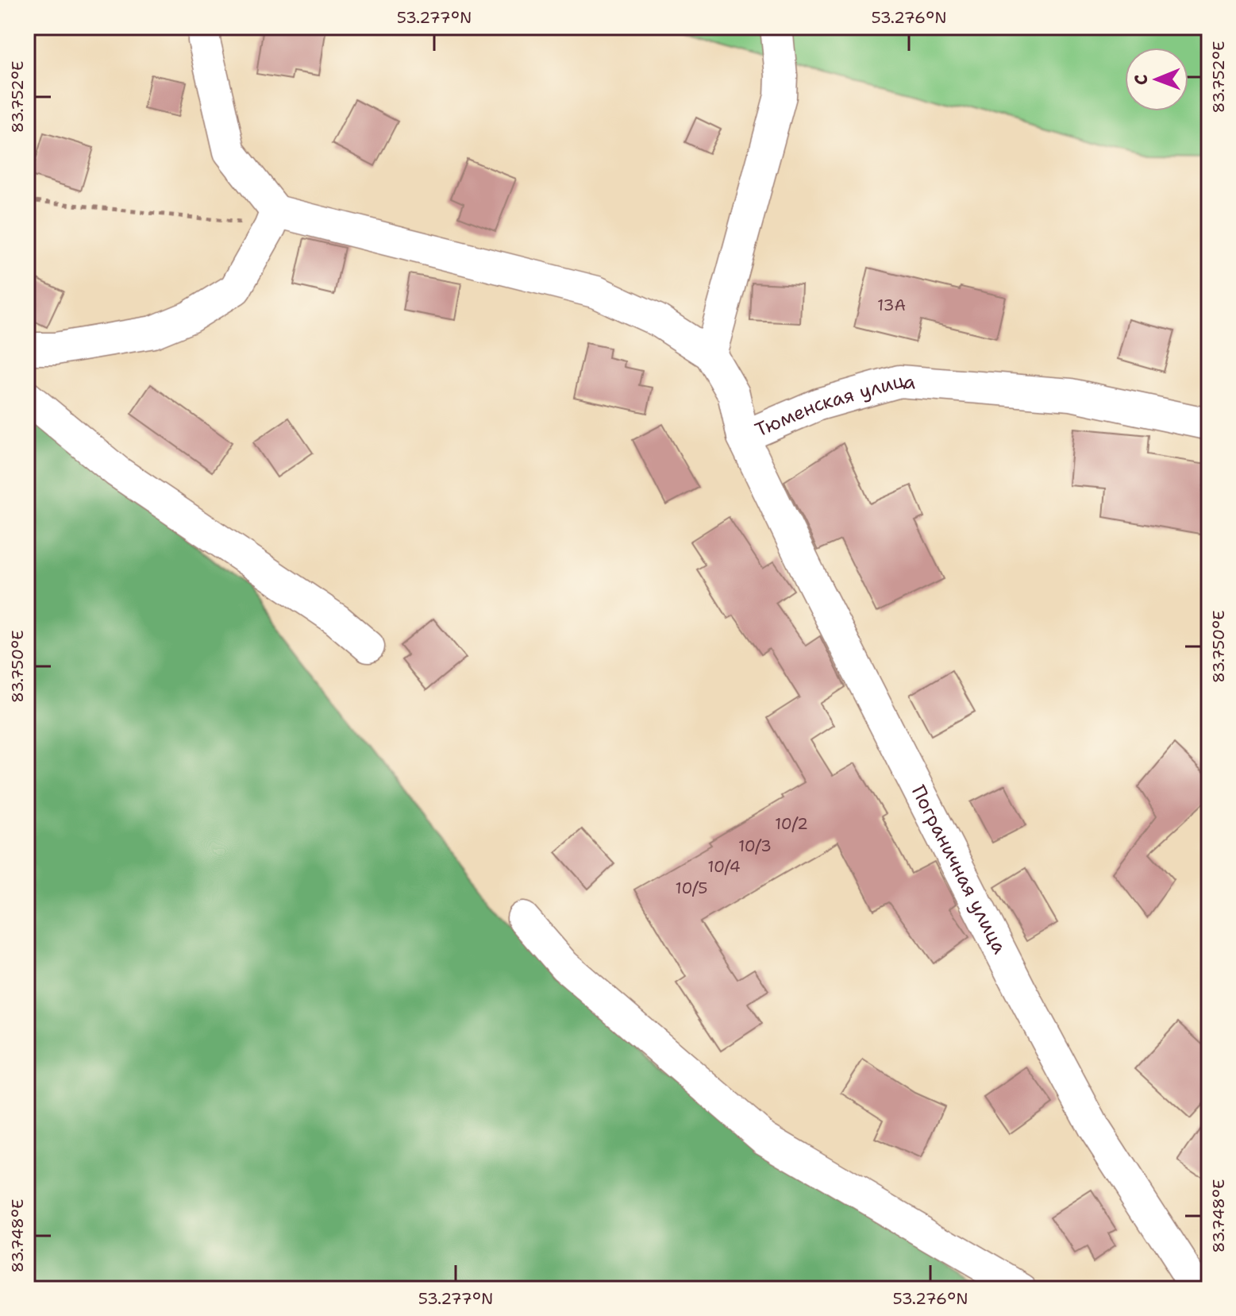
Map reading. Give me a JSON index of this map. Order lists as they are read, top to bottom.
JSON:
{
  "streets": {
    "street": ["Тюменская улица", "Пограничная улица"]
  },
  "crossings": [
    ["Тюменская улица", "Пограничная улица"]
  ],
  "house_numbers": [
    "13А",
    "10/2",
    "10/3",
    "10/4",
    "10/5"
  ],
  "north": "left",
  "coordinates": [
    "53.277°N",
    "53.276°N",
    "83.752°E",
    "83.750°E",
    "83.748°E"
  ]
}
